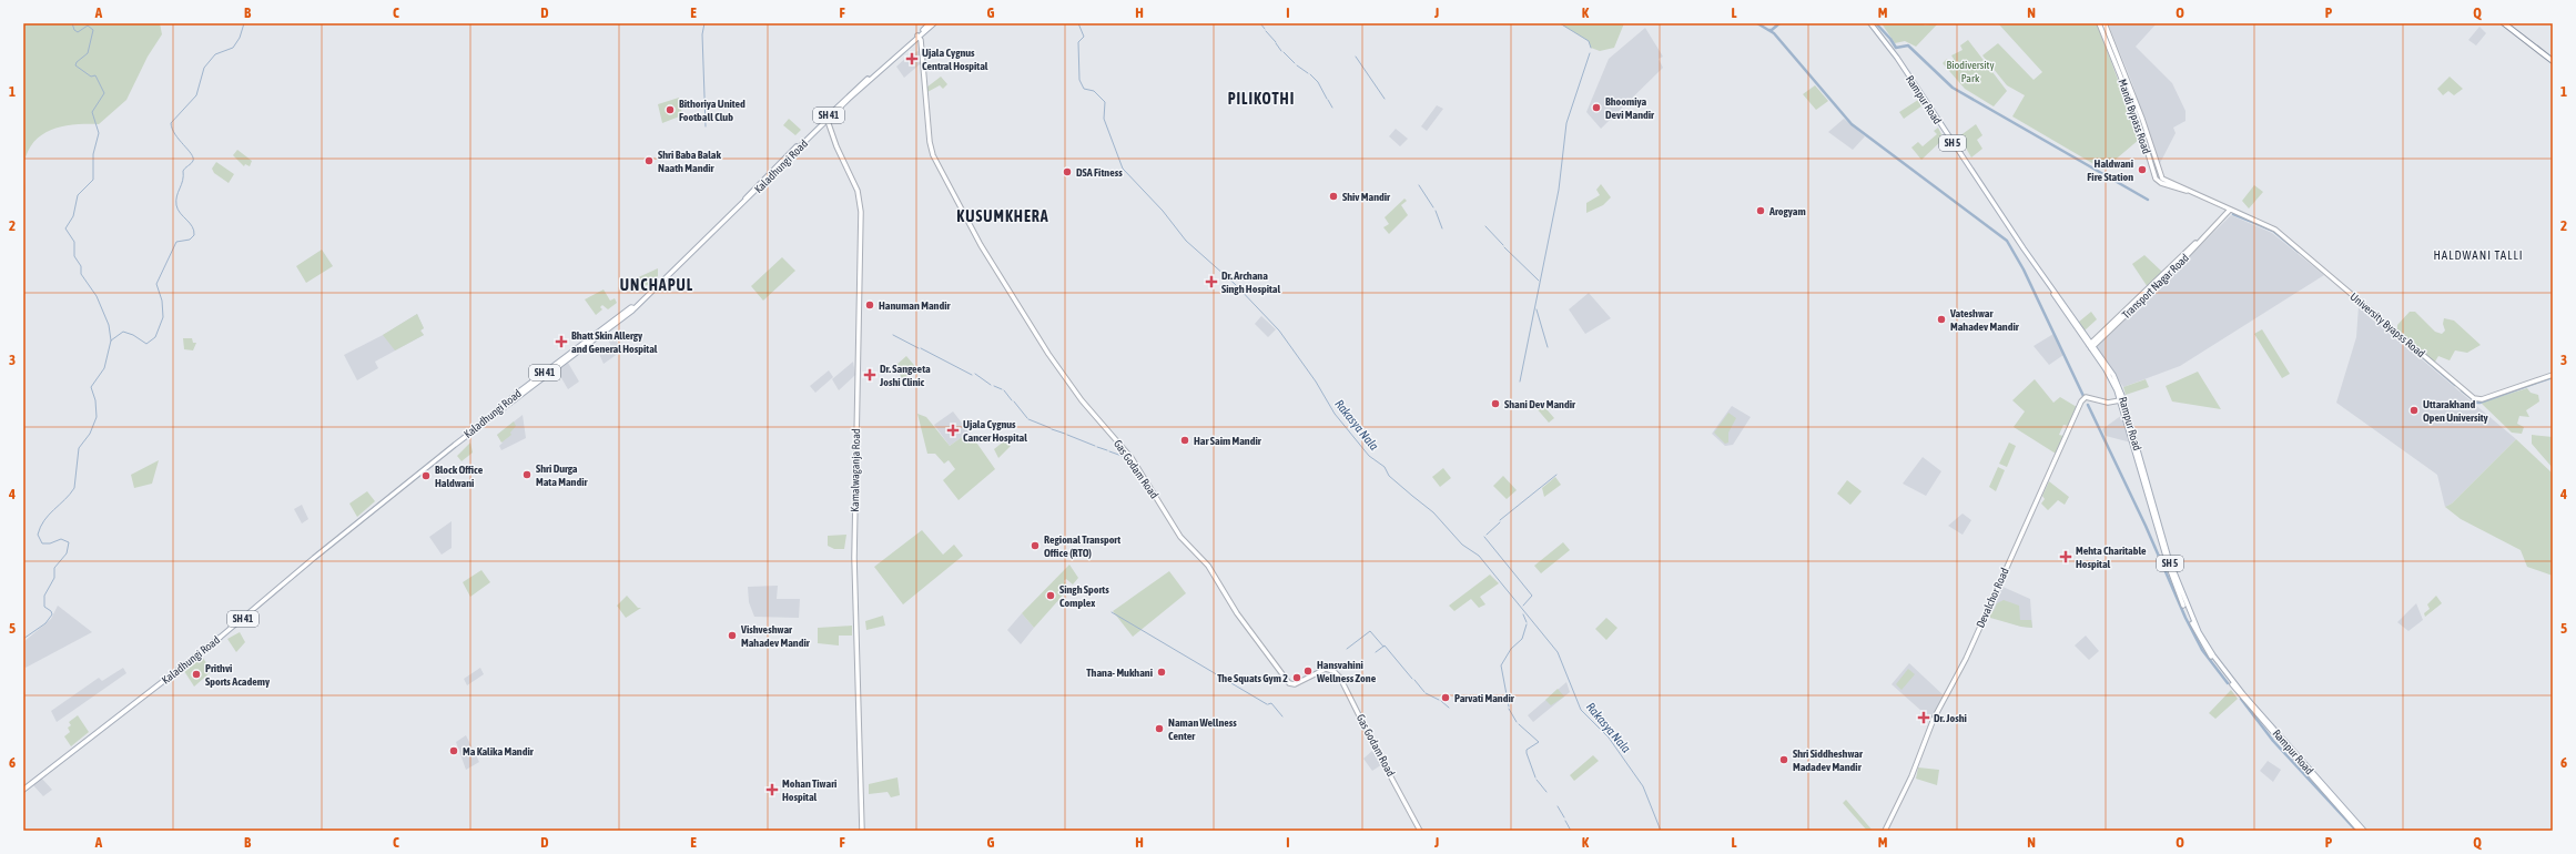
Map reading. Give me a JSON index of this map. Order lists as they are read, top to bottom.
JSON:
{
  "streets": {
    "main road": [
      "Rampur Road",
      "SH 41",
      "Mandi Bypass Road",
      "SH 5",
      "Kaladhungi Road",
      "Transport Nagar Road",
      "University Byapss Road",
      "Gas Godam Road",
      "Kamalwaganja Road",
      "Devalchor Road"
    ]
  },
  "crossings": [
    ["Rampur Road", "Transport Nagar Road"],
    ["Rampur Road", "Devalchor Road"],
    ["Mandi Bypass Road", "Transport Nagar Road"],
    ["Mandi Bypass Road", "University Byapss Road"],
    ["Kaladhungi Road", "Gas Godam Road"],
    ["Kaladhungi Road", "Kamalwaganja Road"],
    ["Transport Nagar Road", "University Byapss Road"]
  ],
  "districts": [
    "PILIKOTHI",
    "KUSUMKHERA",
    "HALDWANI TALLI",
    "UNCHAPUL"
  ],
  "water": ["Rakasya Nala"],
  "parks": ["Biodiversity Park"],
  "places": {
    "health": [
      "Ujala Cygnus Central Hospital",
      "Dr. Archana Singh Hospital",
      "Bhatt Skin Allergy and General Hospital",
      "Dr. Sangeeta Joshi Clinic",
      "Ujala Cygnus Cancer Hospital",
      "Mehta Charitable Hospital",
      "Dr. Joshi",
      "Mohan Tiwari Hospital"
    ],
    "other": [
      "Bhoomiya Devi Mandir",
      "Bithoriya United Football Club",
      "Shri Baba Balak Naath Mandir",
      "Haldwani Fire Station",
      "DSA Fitness",
      "Shiv Mandir",
      "Arogyam",
      "Hanuman Mandir",
      "Vateshwar Mahadev Mandir",
      "Shani Dev Mandir",
      "Uttarakhand Open University",
      "Har Saim Mandir",
      "Shri Durga Mata Mandir",
      "Block Office Haldwani",
      "Regional Transport Office (RTO)",
      "Singh Sports Complex",
      "Vishveshwar Mahadev Mandir",
      "Hansvahini Wellness Zone",
      "Thana- Mukhani",
      "Prithvi Sports Academy",
      "The Squats Gym 2",
      "Parvati Mandir",
      "Naman Wellness Center",
      "Ma Kalika Mandir",
      "Shri Siddheshwar Madadev Mandir"
    ]
  },
  "grid": {
    "columns": [
      "A",
      "B",
      "C",
      "D",
      "E",
      "F",
      "G",
      "H",
      "I",
      "J",
      "K",
      "L",
      "M",
      "N",
      "O",
      "P",
      "Q"
    ],
    "rows": [
      "1",
      "2",
      "3",
      "4",
      "5",
      "6"
    ]
  }
}
